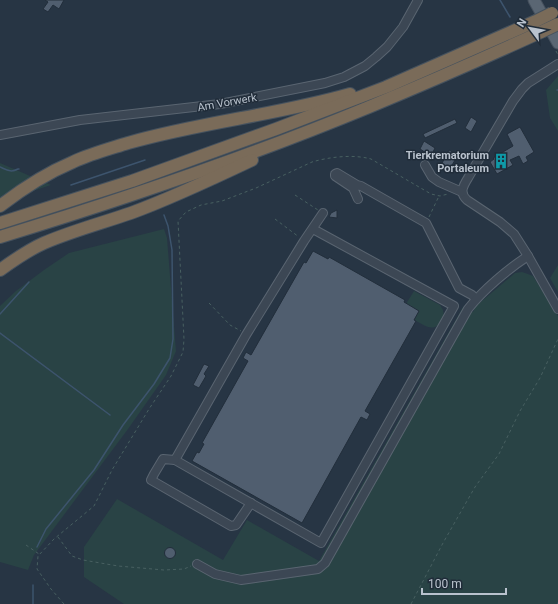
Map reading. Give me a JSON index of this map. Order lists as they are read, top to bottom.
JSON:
{
  "streets": {
    "street": ["Am Vorwerk"]
  },
  "places": {
    "building": ["Tierkrematorium Portaleum"]
  },
  "scale_bar": "100 m",
  "north": "top left"
}
